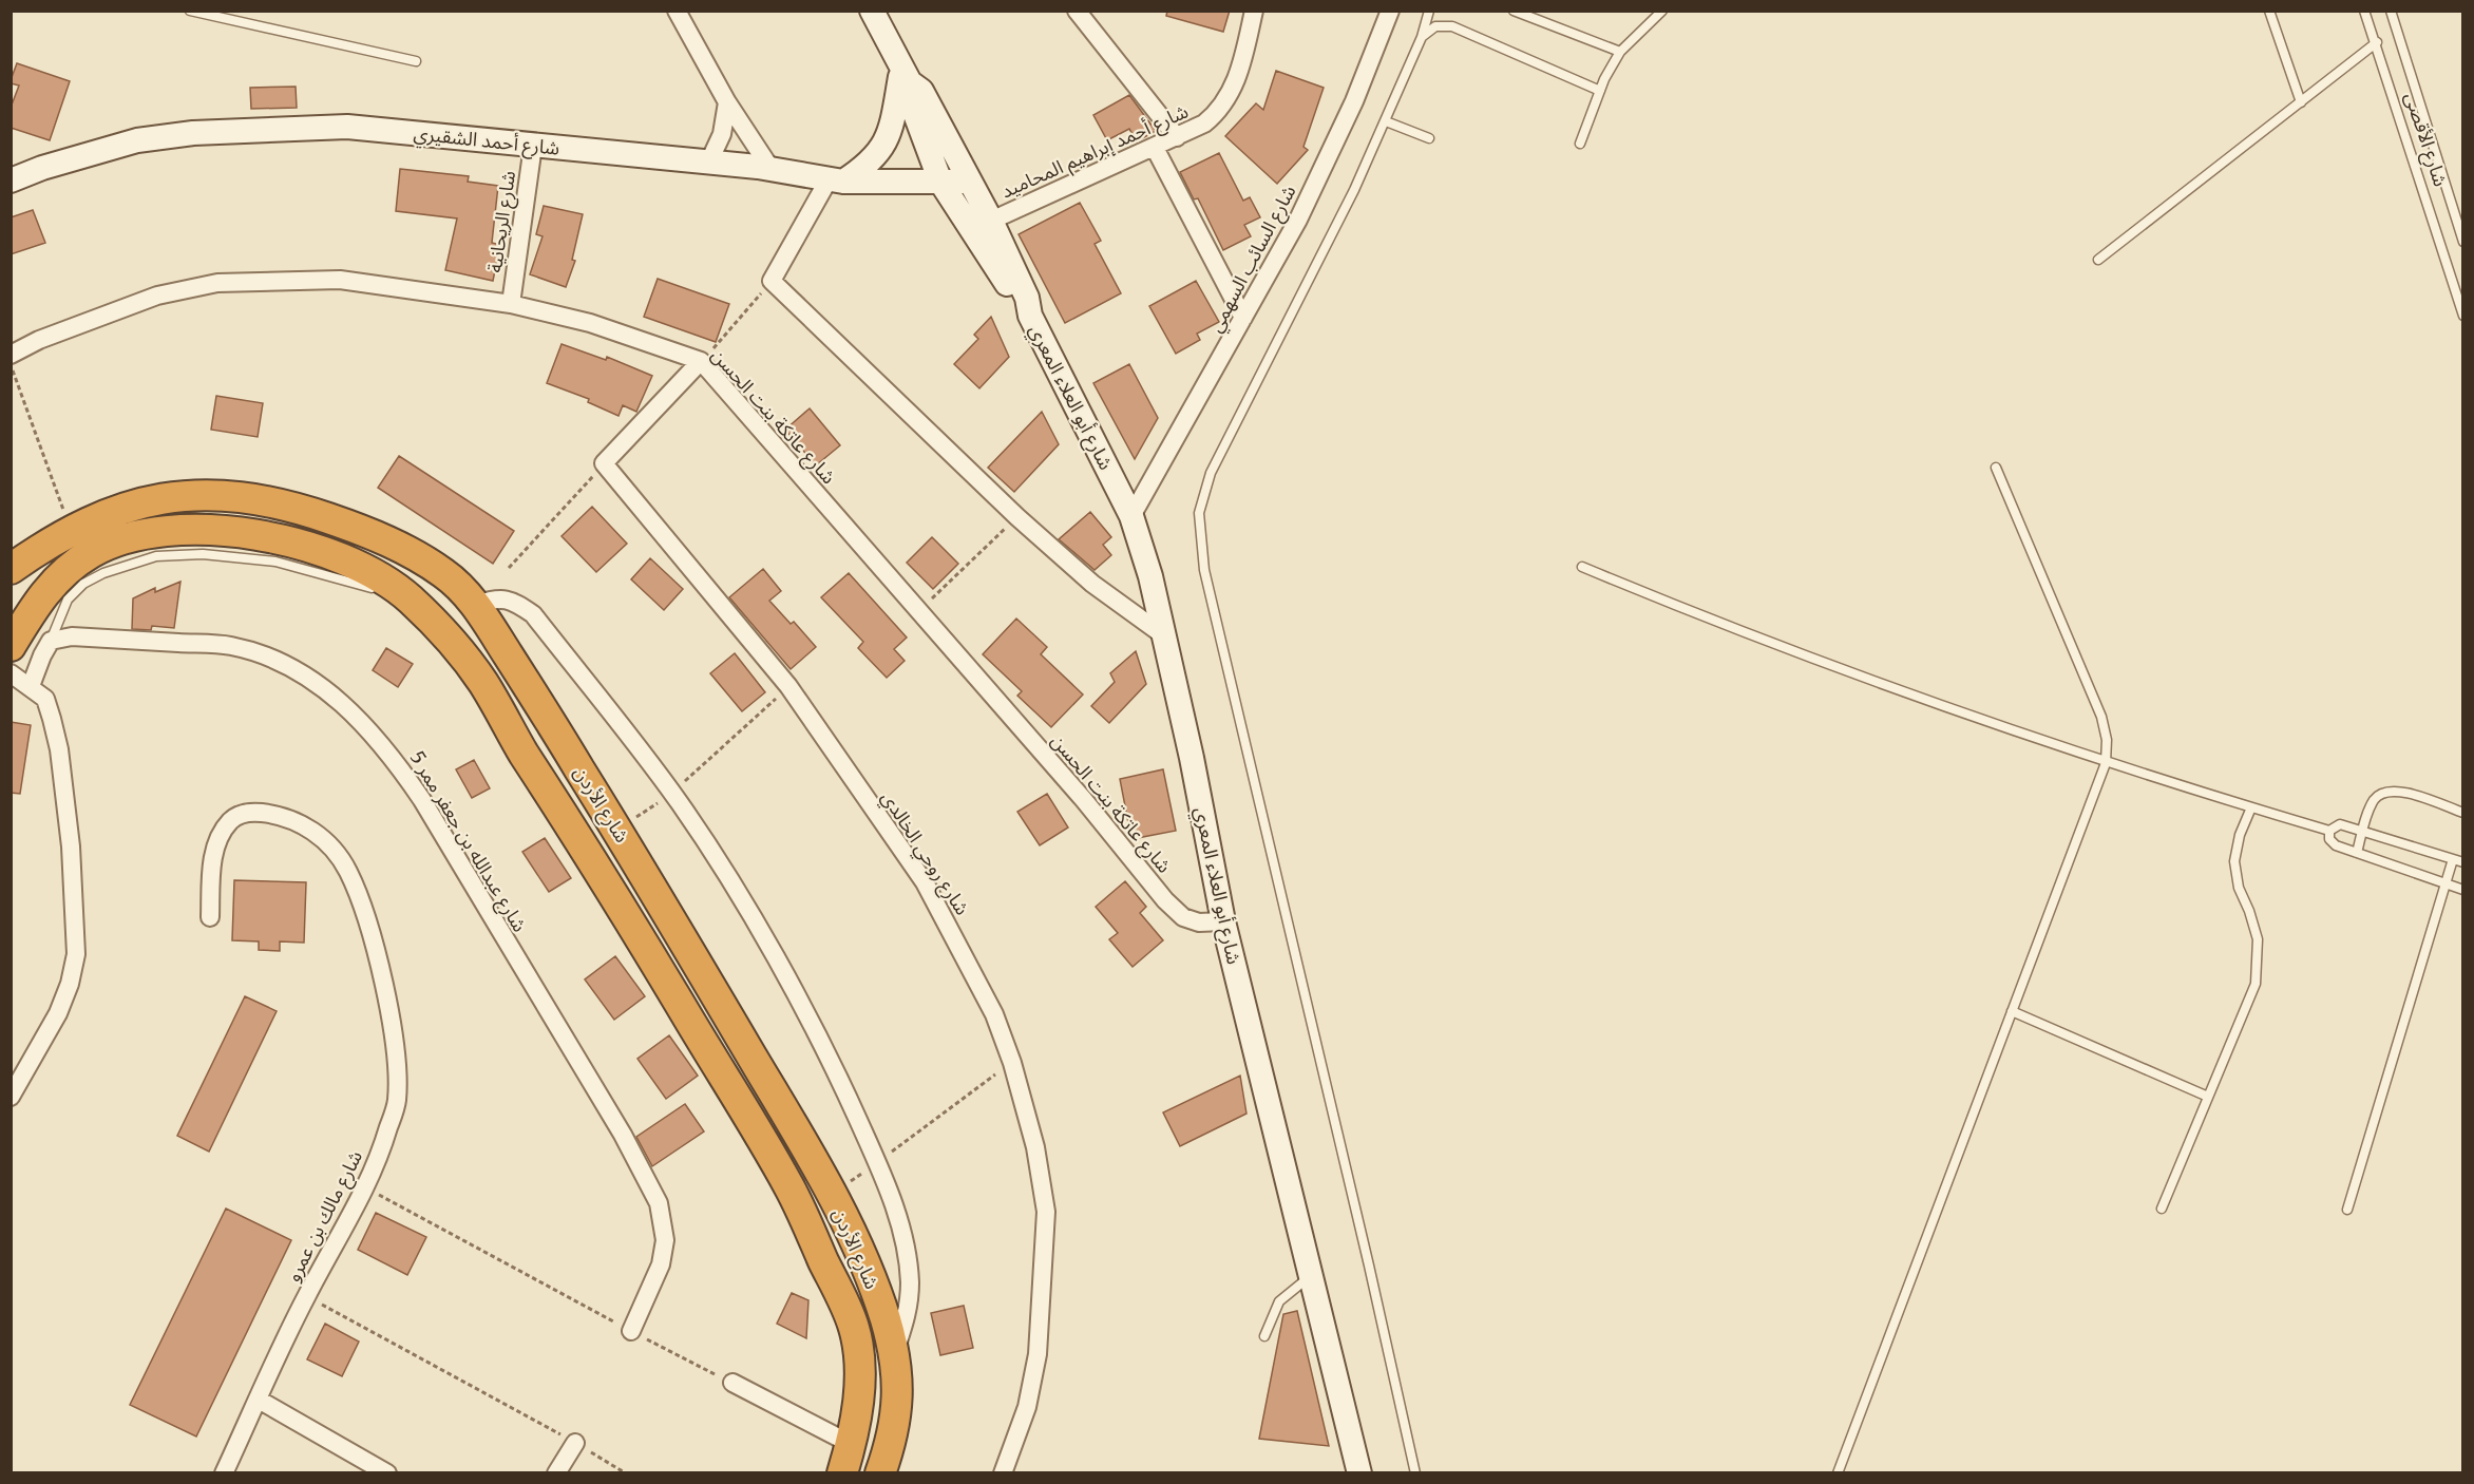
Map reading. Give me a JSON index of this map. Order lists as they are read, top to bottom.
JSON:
{
  "streets": {
    "highway": ["شارع الأردن"],
    "street": [
      "شارع أحمد الشقيري",
      "شارع أحمد إبراهيم المحاميد",
      "شارع الريحانية",
      "شارع السائب السهمي",
      "شارع أبو العلاء المعري",
      "شارع عاتكة بنت الحسن",
      "شارع عبدالله بن جعفر ممر 5",
      "شارع روحي الخالدي",
      "شارع مالك بن عمرو"
    ],
    "lane": ["شارع الأقصى"]
  },
  "crossings": [
    ["شارع أحمد الشقيري", "شارع الريحانية"],
    ["شارع أحمد الشقيري", "شارع أبو العلاء المعري"],
    ["شارع أحمد إبراهيم المحاميد", "شارع أبو العلاء المعري"],
    ["شارع الريحانية", "شارع عاتكة بنت الحسن"],
    ["شارع السائب السهمي", "شارع أبو العلاء المعري"],
    ["شارع أبو العلاء المعري", "شارع عاتكة بنت الحسن"]
  ]
}
